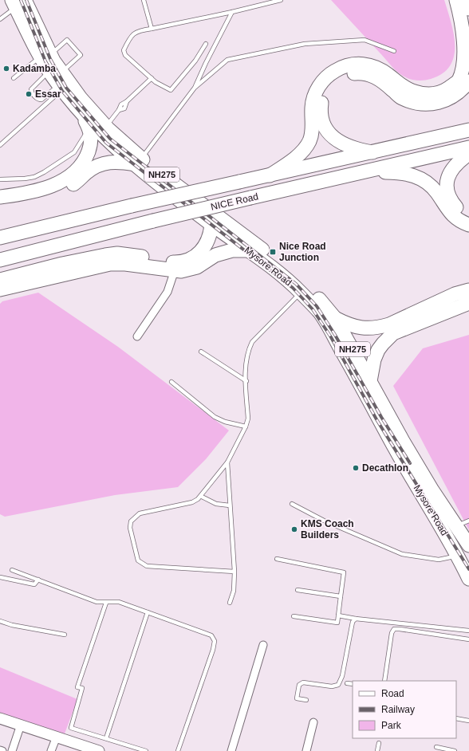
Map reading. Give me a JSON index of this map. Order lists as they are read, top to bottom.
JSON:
{
  "streets": {
    "highway": ["NH275", "NICE Road", "Mysore Road"]
  },
  "places": {
    "other": [
      "Kadamba",
      "Essar",
      "Decathlon",
      "KMS Coach Builders"
    ],
    "transit": ["Nice Road Junction"]
  },
  "legend": ["Road", "Railway", "Park"]
}
